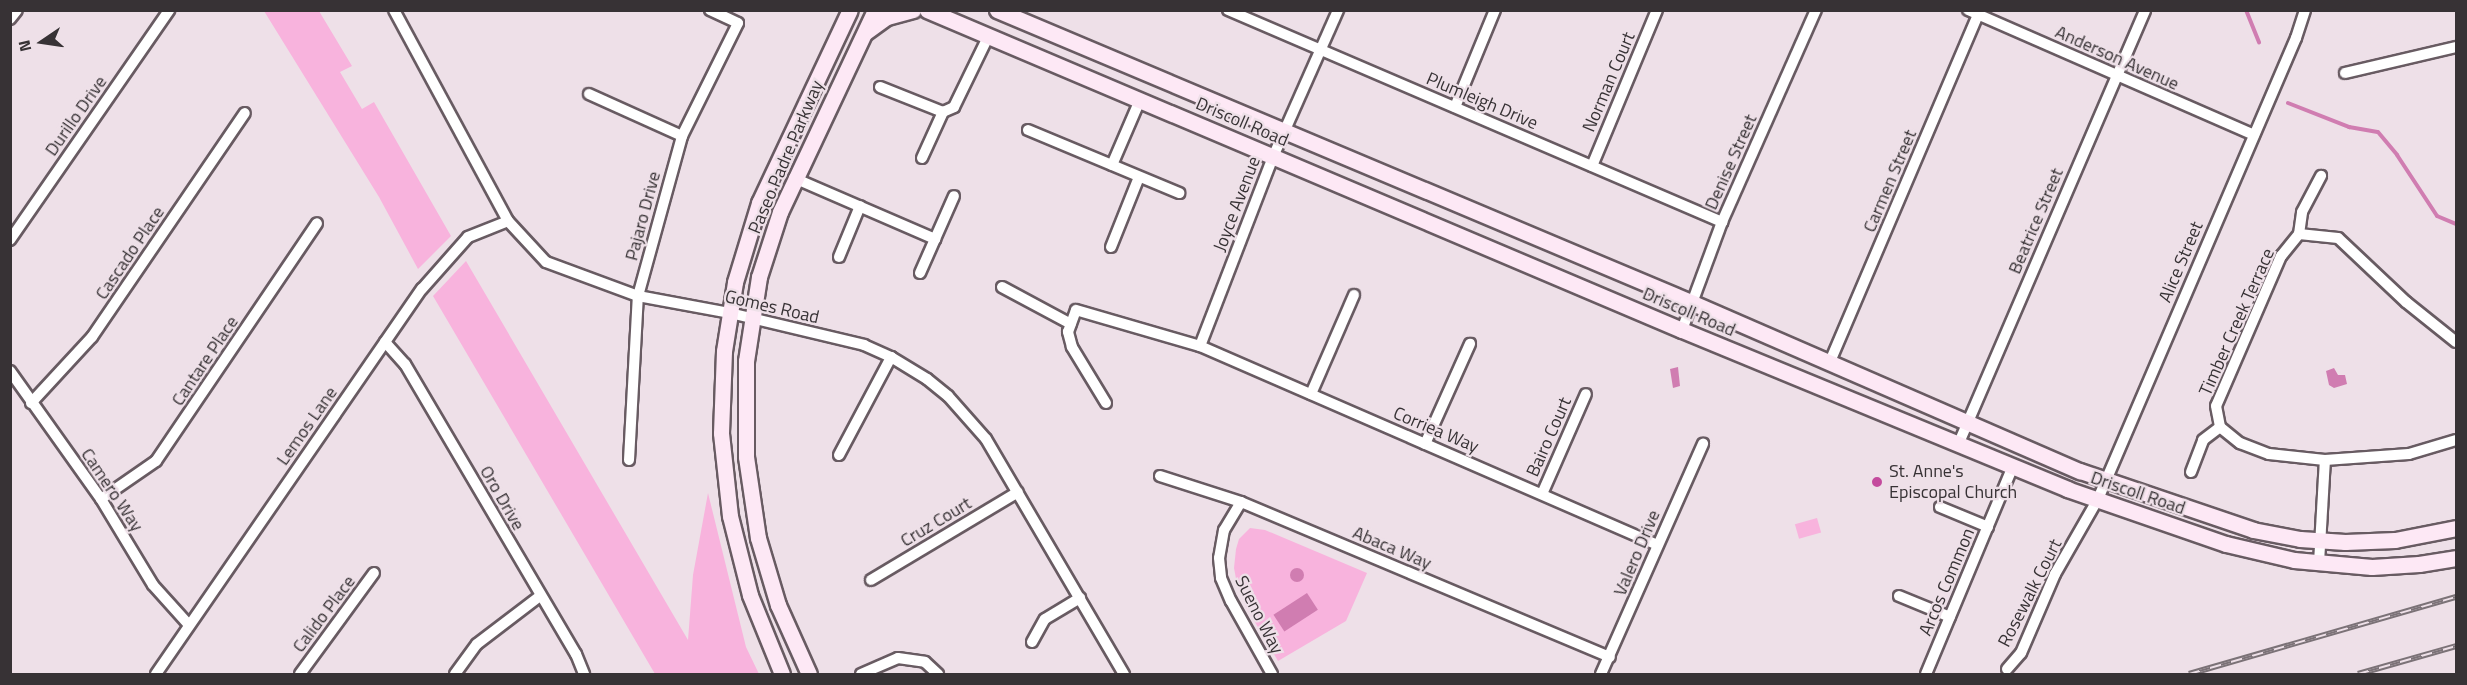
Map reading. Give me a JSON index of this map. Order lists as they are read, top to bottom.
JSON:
{
  "streets": {
    "street": [
      "Anderson Avenue",
      "Norman Court",
      "Plumleigh Drive",
      "Durillo Drive",
      "Driscoll Road",
      "Paseo Padre Parkway",
      "Denise Street",
      "Carmen Street",
      "Joyce Avenue",
      "Pajaro Drive",
      "Beatrice Street",
      "Cascado Place",
      "Alice Street",
      "Gomes Road",
      "Timber Creek Terrace",
      "Cantare Place",
      "Lemos Lane",
      "Corriea Way",
      "Bairo Court",
      "Camero Way",
      "Oro Drive",
      "Cruz Court",
      "Abaca Way",
      "Valero Drive",
      "Arcos Common",
      "Rosewalk Court",
      "Calido Place",
      "Sueno Way"
    ]
  },
  "crossings": [
    ["Anderson Avenue", "Carmen Street"],
    ["Anderson Avenue", "Beatrice Street"],
    ["Anderson Avenue", "Alice Street"],
    ["Norman Court", "Plumleigh Drive"],
    ["Plumleigh Drive", "Denise Street"],
    ["Plumleigh Drive", "Joyce Avenue"],
    ["Driscoll Road", "Denise Street"],
    ["Driscoll Road", "Carmen Street"],
    ["Driscoll Road", "Joyce Avenue"],
    ["Driscoll Road", "Beatrice Street"],
    ["Driscoll Road", "Alice Street"],
    ["Driscoll Road", "Arcos Common"],
    ["Driscoll Road", "Rosewalk Court"],
    ["Paseo Padre Parkway", "Gomes Road"],
    ["Joyce Avenue", "Corriea Way"],
    ["Pajaro Drive", "Gomes Road"],
    ["Cascado Place", "Camero Way"],
    ["Alice Street", "Rosewalk Court"],
    ["Gomes Road", "Lemos Lane"],
    ["Gomes Road", "Cruz Court"],
    ["Cantare Place", "Camero Way"],
    ["Lemos Lane", "Camero Way"],
    ["Lemos Lane", "Oro Drive"],
    ["Corriea Way", "Bairo Court"],
    ["Corriea Way", "Valero Drive"],
    ["Abaca Way", "Valero Drive"],
    ["Abaca Way", "Sueno Way"]
  ],
  "places": ["St. Anne's Episcopal Church"],
  "north": "left"
}
